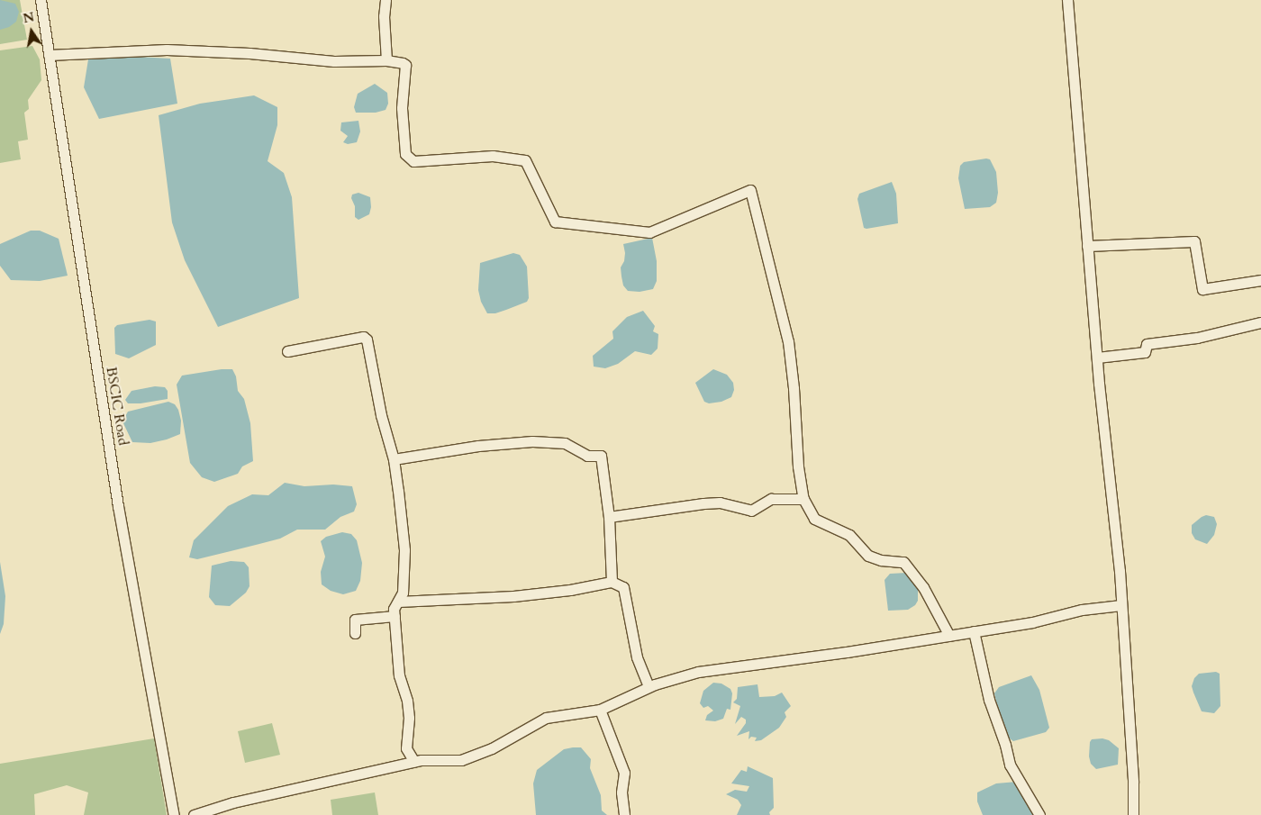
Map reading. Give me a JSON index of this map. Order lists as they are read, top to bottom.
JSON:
{
  "streets": {
    "street": ["BSCIC Road"]
  },
  "north": "top"
}
